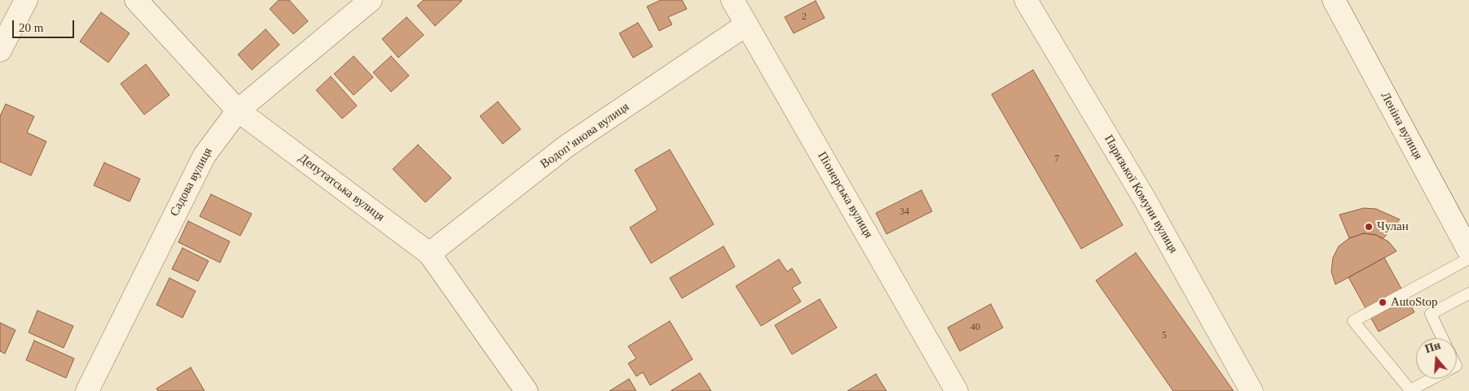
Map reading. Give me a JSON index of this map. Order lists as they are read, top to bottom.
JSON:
{
  "streets": {
    "street": [
      "Леніна вулиця",
      "Водоп’янова вулиця",
      "Садова вулиця",
      "Депутатська вулиця",
      "Паризької Комуни вулиця",
      "Піонерська вулиця"
    ]
  },
  "crossings": [
    ["Водоп’янова вулиця", "Депутатська вулиця"],
    ["Водоп’янова вулиця", "Піонерська вулиця"],
    ["Садова вулиця", "Депутатська вулиця"]
  ],
  "places": ["Чулан", "AutoStop"],
  "house_numbers": [
    "2",
    "7",
    "34",
    "40",
    "5"
  ],
  "scale_bar": "20 m",
  "north": "top"
}
